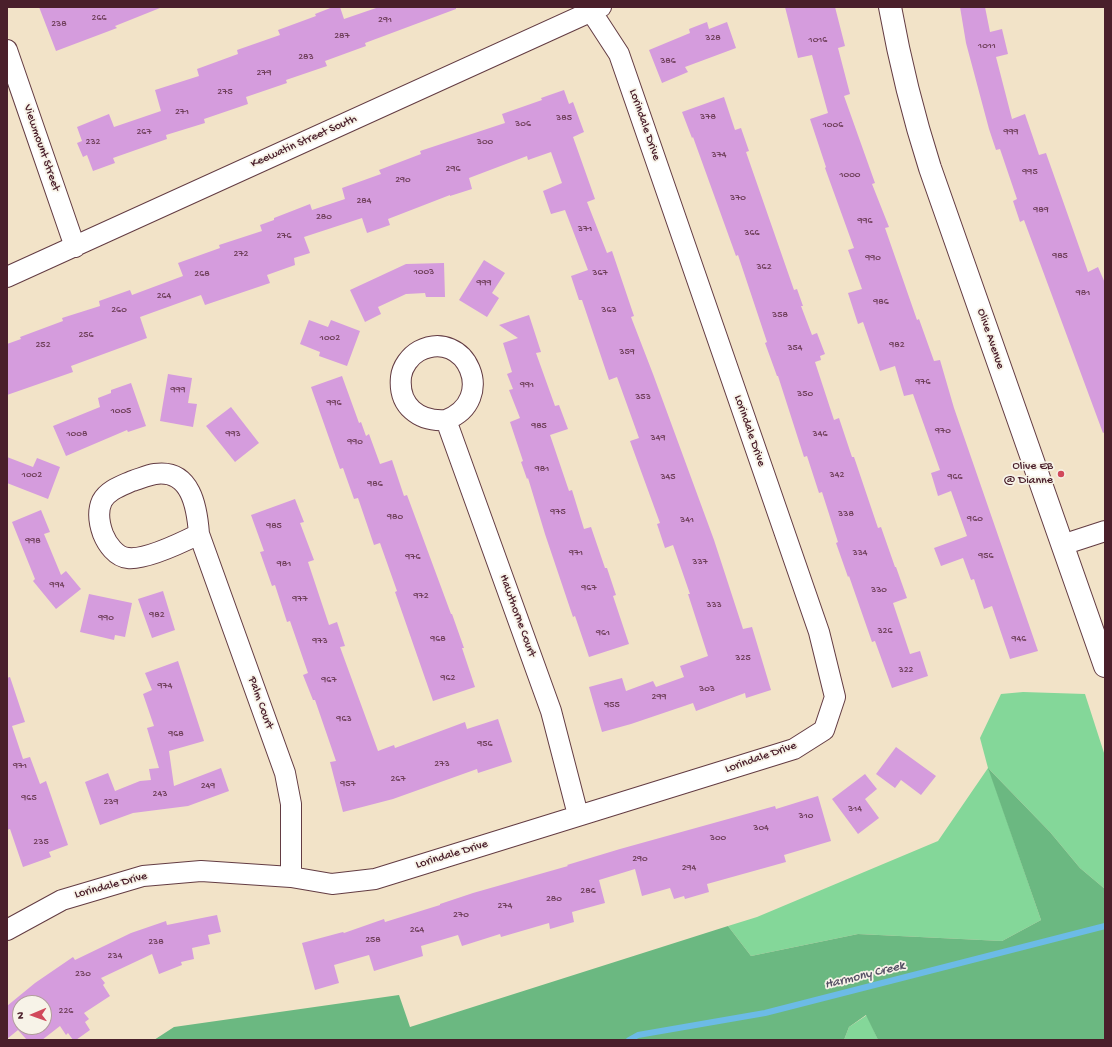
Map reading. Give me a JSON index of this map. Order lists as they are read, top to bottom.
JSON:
{
  "streets": {
    "main road": ["Olive Avenue"],
    "street": [
      "Lorindale Drive",
      "Keewatin Street South",
      "Viewmount Street",
      "Hawthorne Court",
      "Palm Court"
    ]
  },
  "crossings": [
    ["Lorindale Drive", "Keewatin Street South"],
    ["Lorindale Drive", "Hawthorne Court"],
    ["Lorindale Drive", "Palm Court"],
    ["Keewatin Street South", "Viewmount Street"]
  ],
  "water": ["Harmony Creek"],
  "places": ["Olive EB @ Dianne"],
  "house_numbers": [
    "266",
    "291",
    "238",
    "287",
    "328",
    "1016",
    "1011",
    "283",
    "386",
    "279",
    "275",
    "271",
    "378",
    "385",
    "306",
    "1006",
    "267",
    "999",
    "232",
    "300",
    "374",
    "296",
    "995",
    "1000",
    "290",
    "370",
    "284",
    "989",
    "280",
    "996",
    "371",
    "366",
    "276",
    "272",
    "985",
    "990",
    "362",
    "1003",
    "367",
    "268",
    "999",
    "981",
    "264",
    "986",
    "260",
    "363",
    "358",
    "256",
    "1002",
    "252",
    "982",
    "354",
    "359",
    "976",
    "991",
    "999",
    "350",
    "353",
    "996",
    "1005",
    "985",
    "970",
    "1008",
    "993",
    "346",
    "349",
    "990",
    "981",
    "1002",
    "342",
    "345",
    "966",
    "986",
    "975",
    "338",
    "980",
    "960",
    "341",
    "985",
    "998",
    "971",
    "334",
    "956",
    "976",
    "337",
    "981",
    "994",
    "967",
    "330",
    "972",
    "977",
    "333",
    "982",
    "990",
    "326",
    "961",
    "968",
    "946",
    "973",
    "325",
    "322",
    "962",
    "967",
    "974",
    "303",
    "299",
    "955",
    "963",
    "968",
    "956",
    "273",
    "971",
    "267",
    "957",
    "249",
    "243",
    "965",
    "239",
    "314",
    "310",
    "304",
    "300",
    "235",
    "290",
    "294",
    "286",
    "280",
    "274",
    "270",
    "264",
    "258",
    "238",
    "234",
    "230",
    "226"
  ],
  "north": "left"
}
